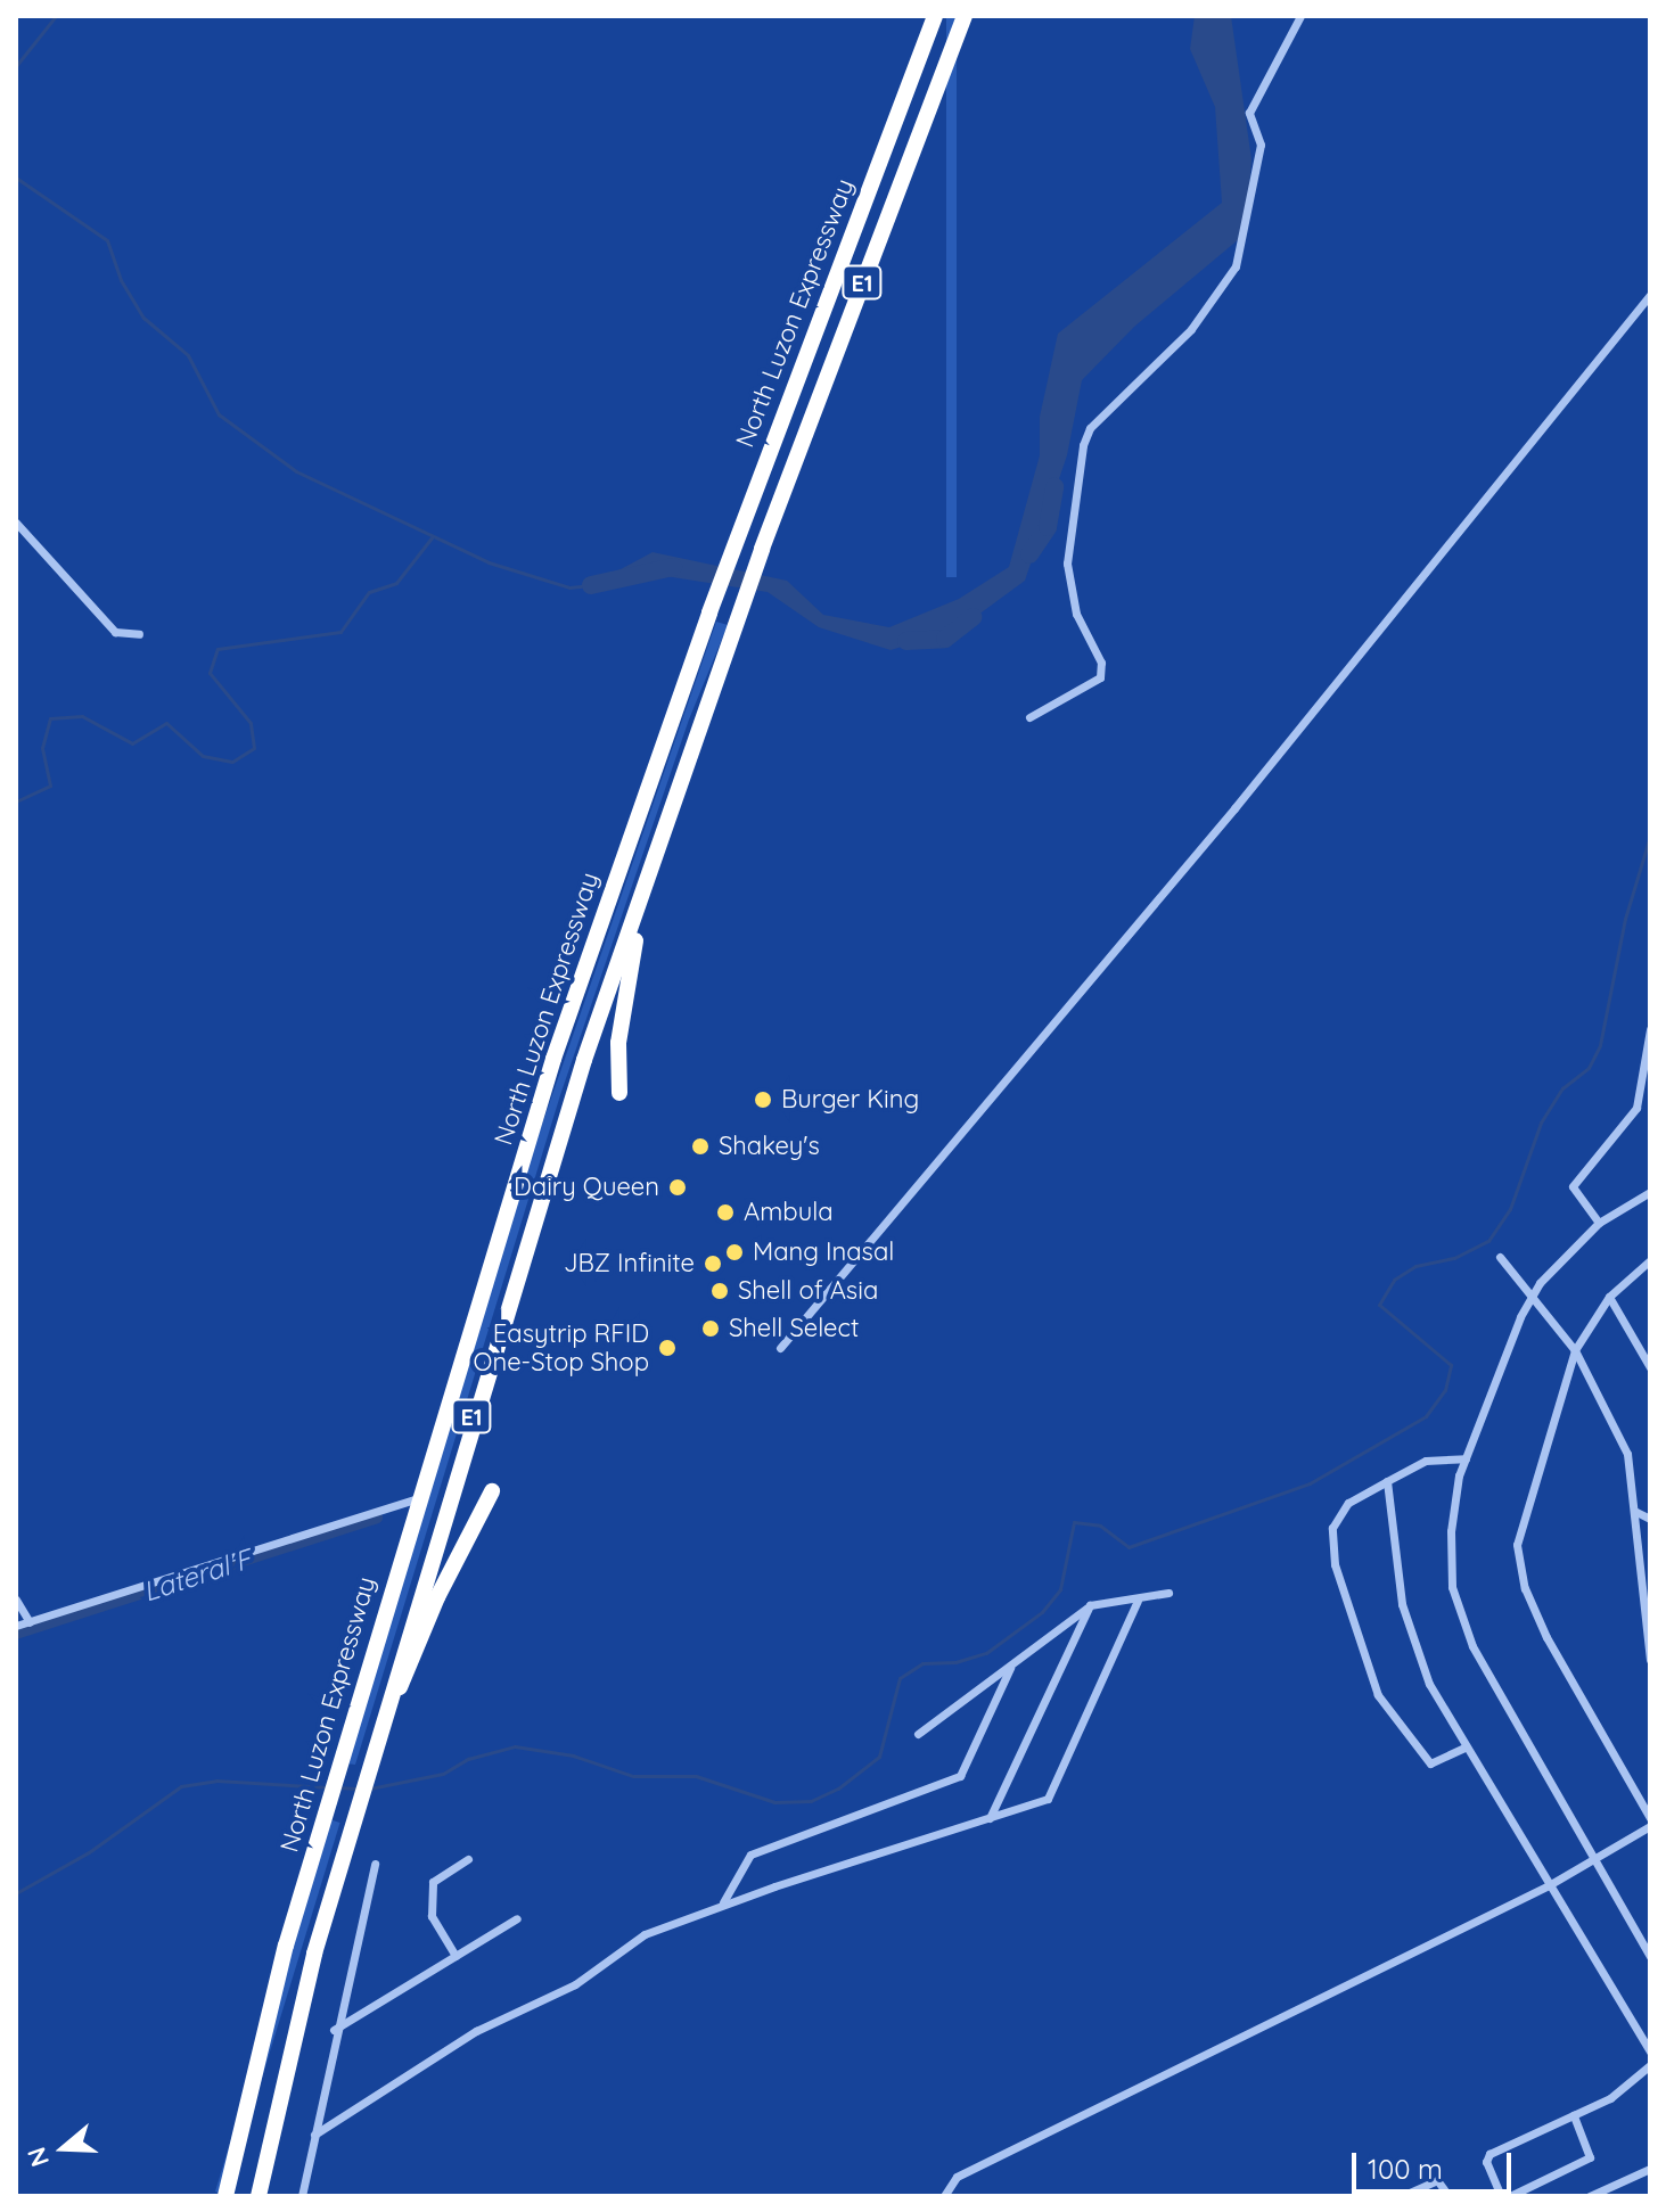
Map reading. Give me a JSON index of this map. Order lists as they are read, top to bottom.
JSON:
{
  "streets": {
    "highway": ["E1", "North Luzon Expressway"]
  },
  "water": ["Lateral F"],
  "places": [
    "Burger King",
    "Shakey's",
    "Dairy Queen",
    "Ambula",
    "Mang Inasal",
    "JBZ Infinite",
    "Shell of Asia",
    "Shell Select",
    "Easytrip RFID One-Stop Shop"
  ],
  "scale_bar": "100 m",
  "north": "left"
}
